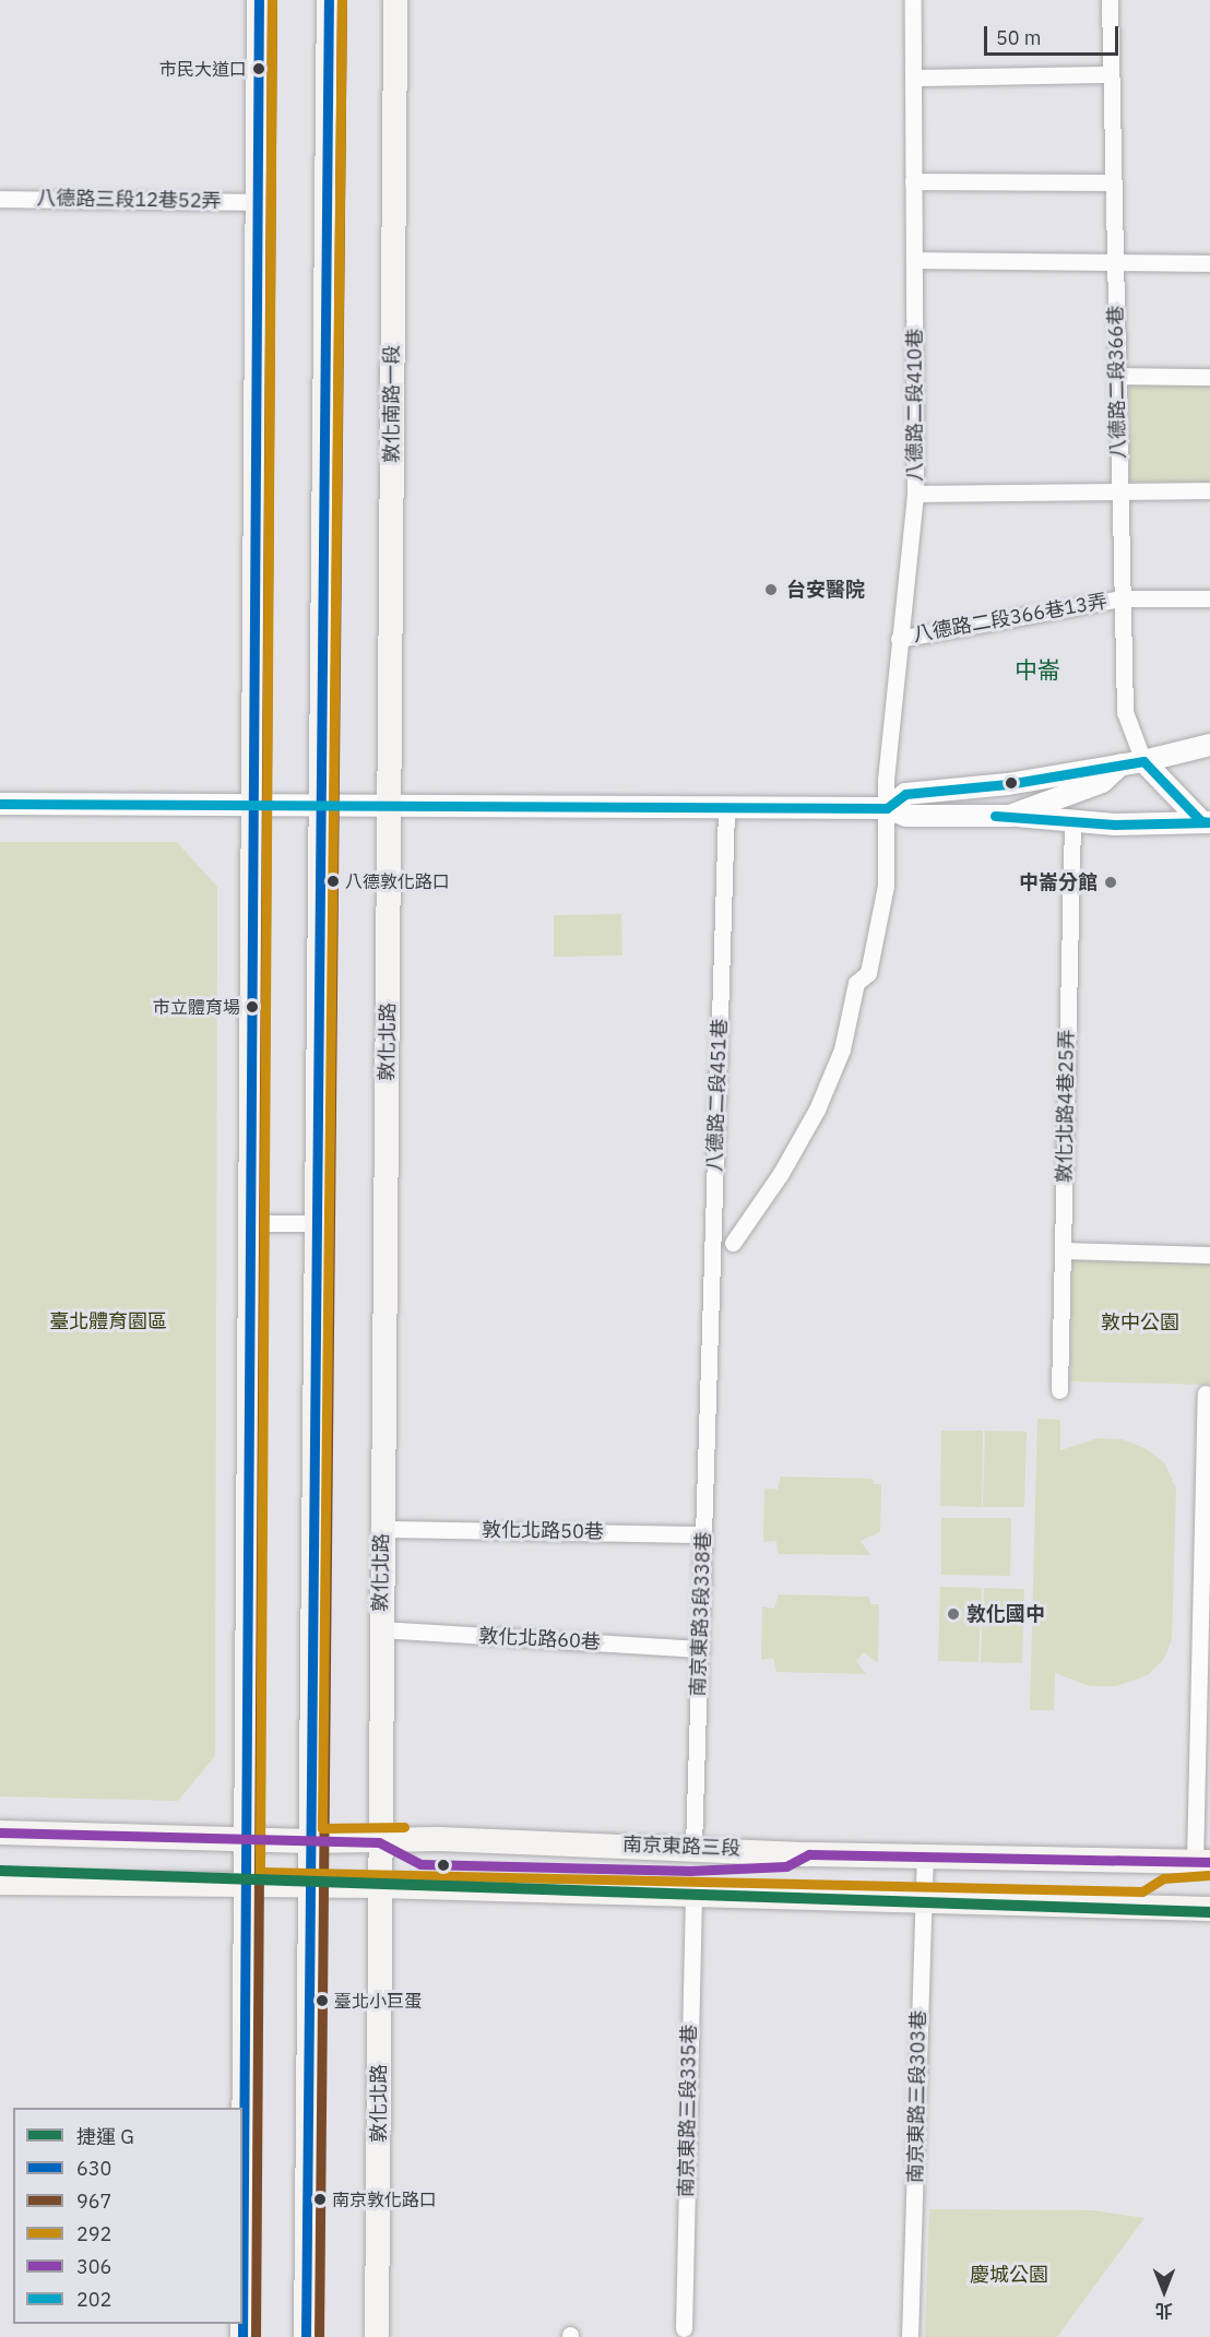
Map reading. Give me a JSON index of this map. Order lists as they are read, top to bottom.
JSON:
{
  "streets": {
    "main road": ["敦化南路一段", "敦化北路", "南京東路三段"],
    "street": [
      "八德路三段12巷52弄",
      "八德路二段366巷",
      "八德路二段410巷",
      "八德路二段366巷13弄",
      "八德路二段451巷",
      "敦化北路4巷25弄",
      "敦化北路50巷",
      "南京東路3段338巷",
      "敦化北路60巷",
      "南京東路三段303巷",
      "南京東路三段335巷"
    ]
  },
  "crossings": [
    ["八德路二段366巷", "八德路二段366巷13弄"],
    ["敦化南路一段", "敦化北路"],
    ["八德路二段410巷", "八德路二段366巷13弄"],
    ["敦化北路", "敦化北路50巷"],
    ["敦化北路", "敦化北路60巷"],
    ["敦化北路", "南京東路三段"],
    ["八德路二段451巷", "南京東路3段338巷"],
    ["敦化北路50巷", "南京東路3段338巷"],
    ["南京東路3段338巷", "敦化北路60巷"],
    ["南京東路3段338巷", "南京東路三段"],
    ["南京東路三段", "南京東路三段303巷"]
  ],
  "districts": ["中崙"],
  "parks": ["臺北體育園區", "敦中公園", "慶城公園"],
  "places": [
    "市民大道口",
    "台安醫院",
    "八德敦化路口",
    "中崙分館",
    "市立體育場",
    "敦化國中",
    "臺北小巨蛋",
    "南京敦化路口"
  ],
  "lines": [
    "transit line 630",
    "transit line 967",
    "transit line 292",
    "transit line 202",
    "transit line 306",
    "metro line G"
  ],
  "legend": [
    "捷運 G",
    "630",
    "967",
    "292",
    "306",
    "202"
  ],
  "scale_bar": "50 m",
  "north": "bottom"
}
